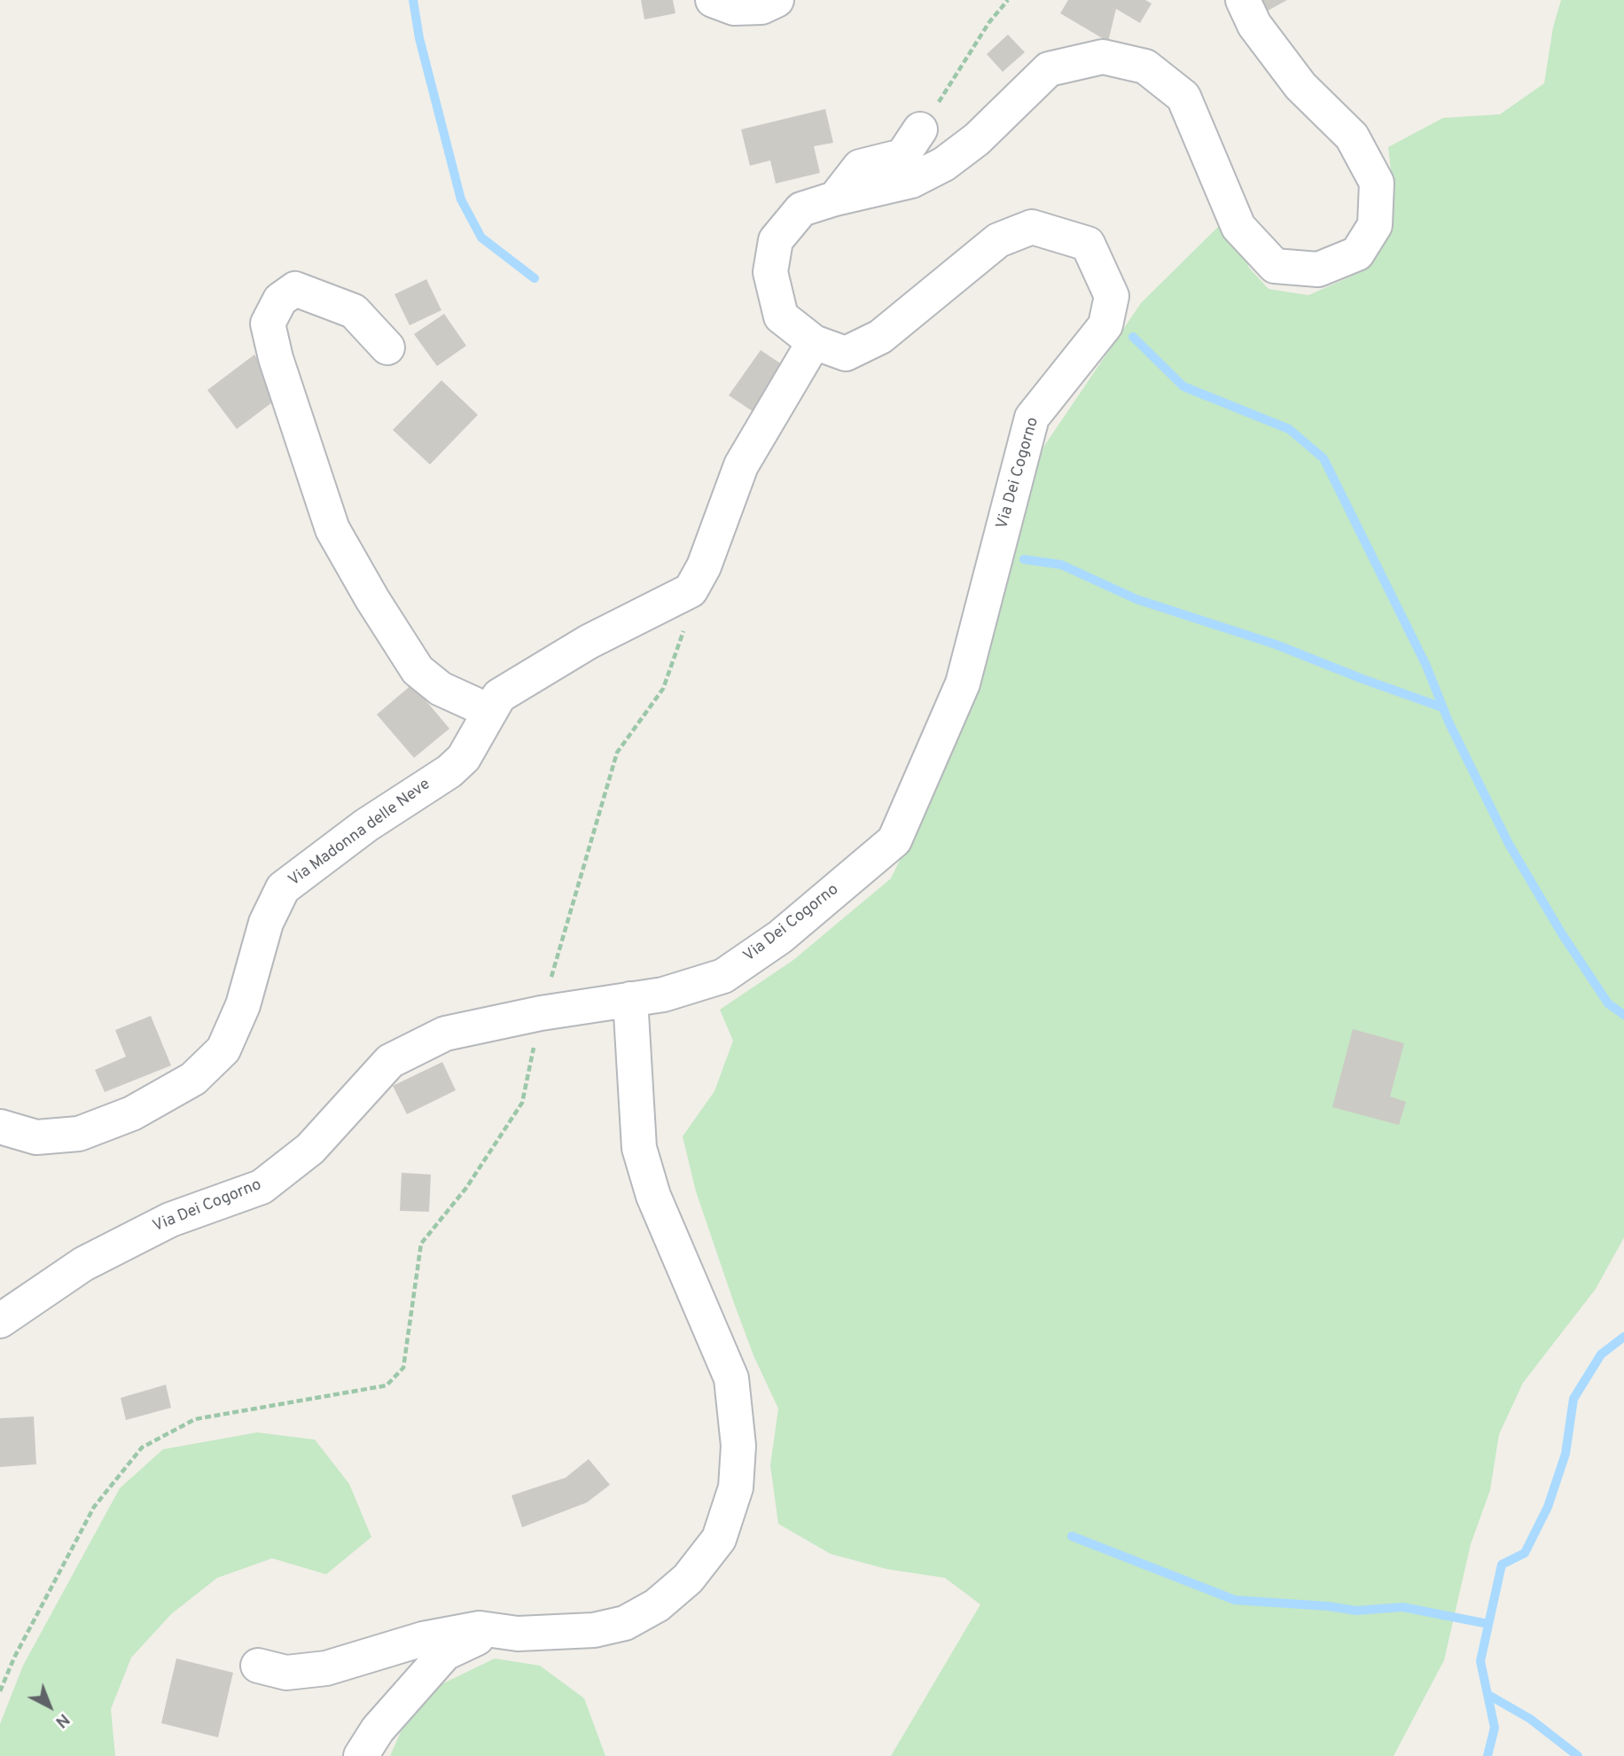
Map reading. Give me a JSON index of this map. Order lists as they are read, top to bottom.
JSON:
{
  "streets": {
    "street": ["Via Dei Cogorno", "Via Madonna delle Neve"]
  },
  "north": "bottom right"
}
